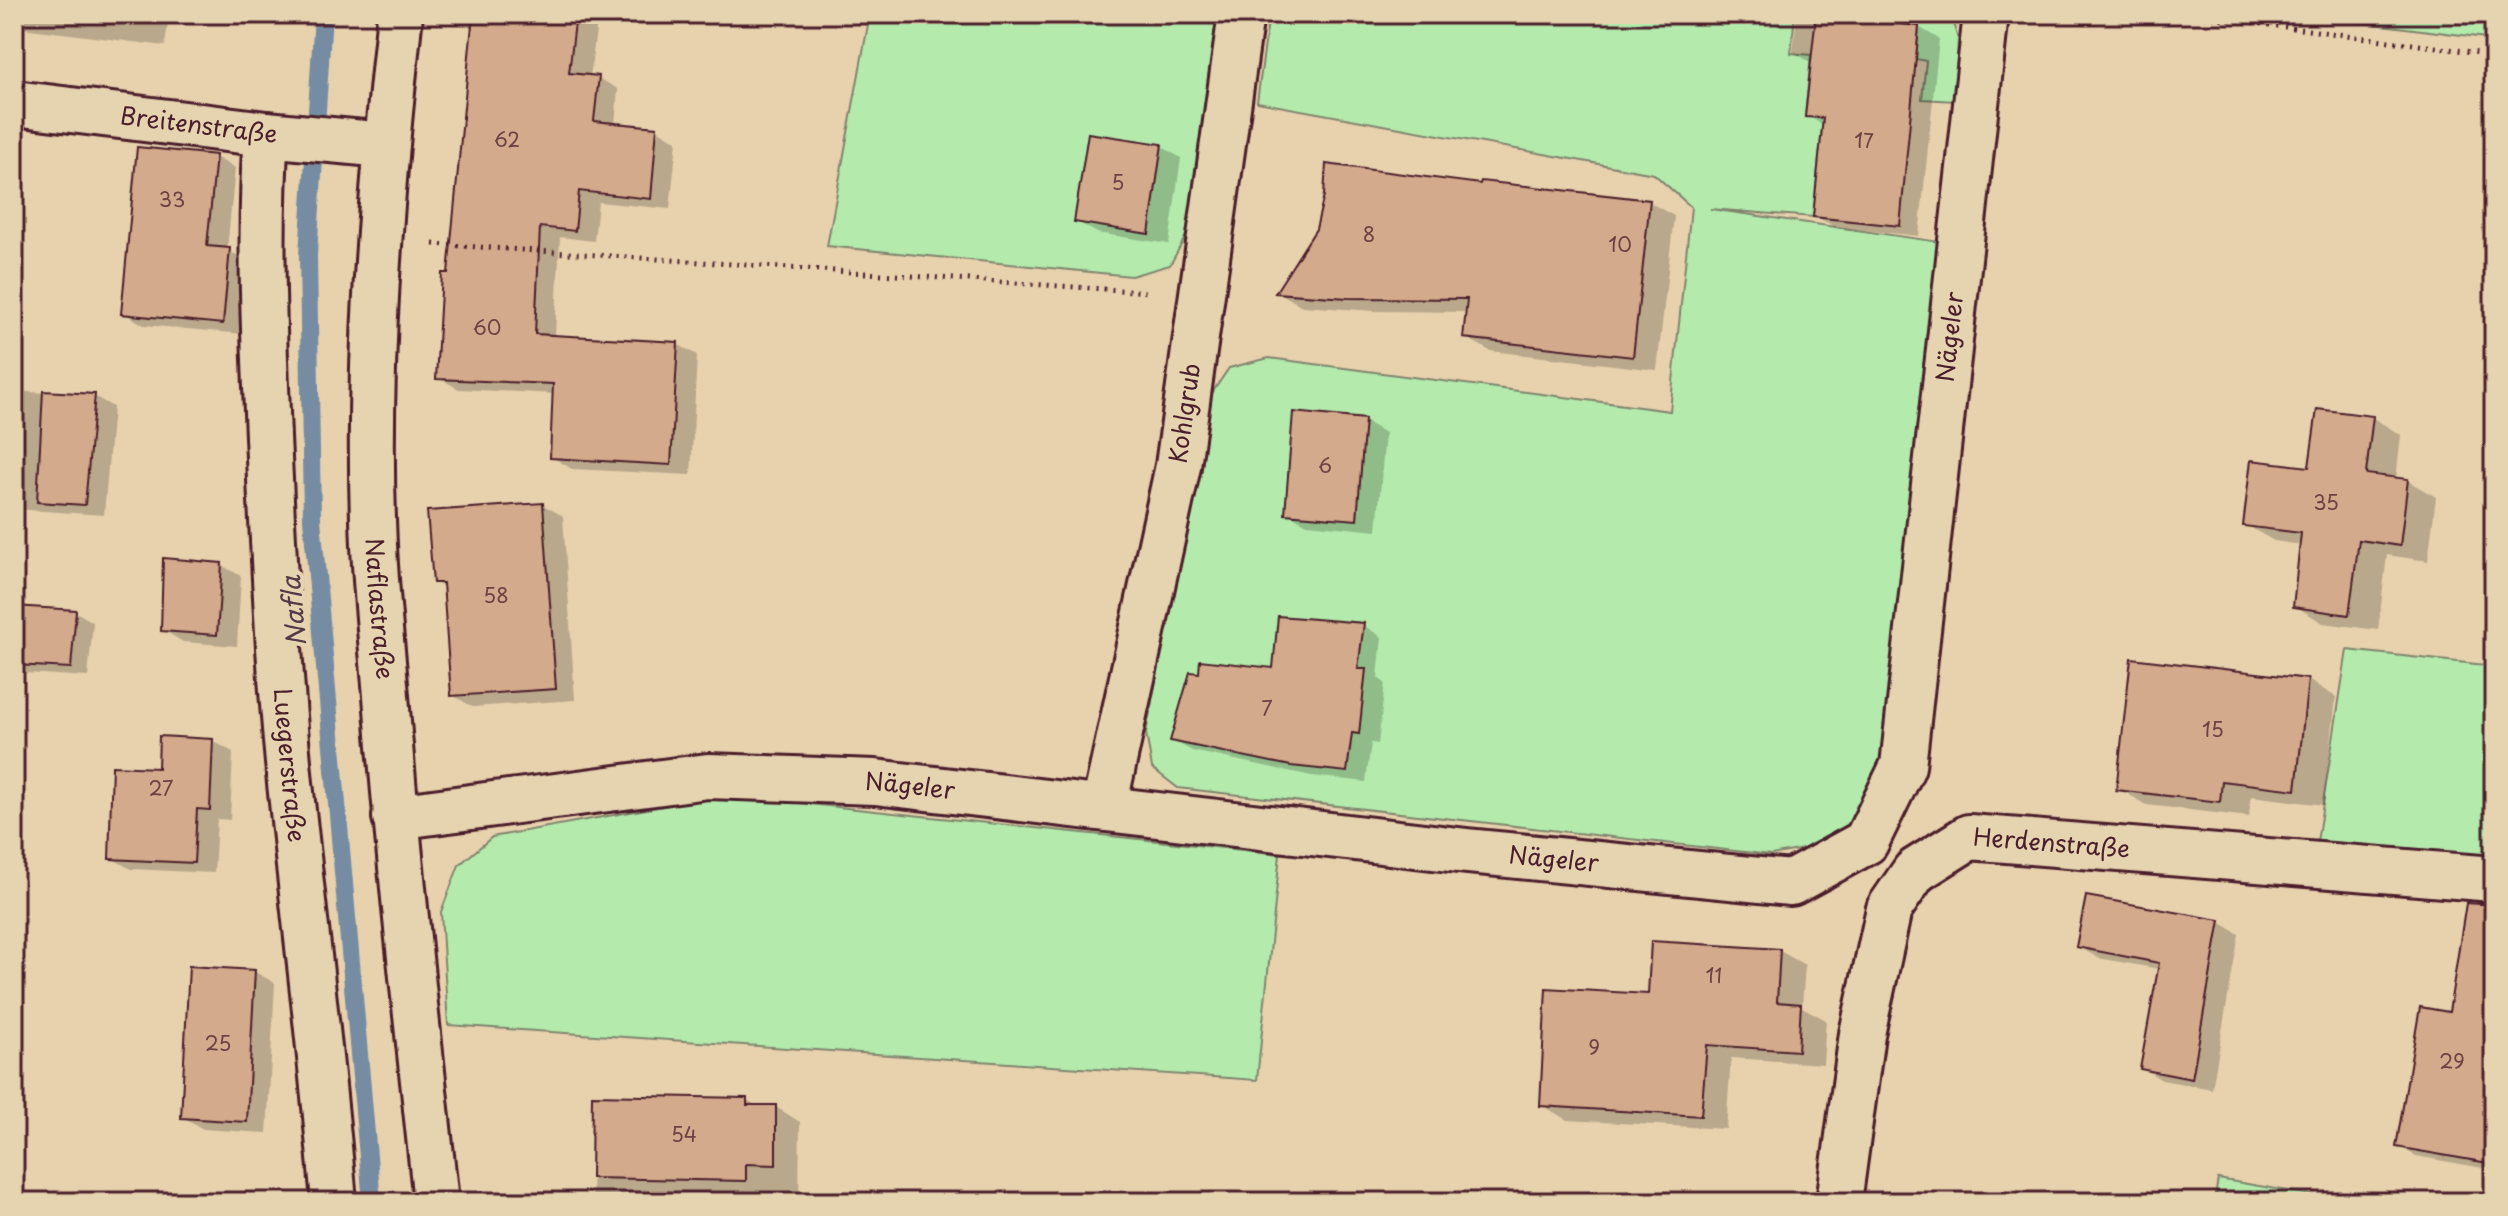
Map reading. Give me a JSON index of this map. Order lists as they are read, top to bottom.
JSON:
{
  "streets": {
    "street": [
      "Breitenstraße",
      "Nägeler",
      "Kohlgrub",
      "Naflastraße",
      "Luegerstraße",
      "Herdenstraße"
    ]
  },
  "crossings": [
    ["Breitenstraße", "Naflastraße"],
    ["Breitenstraße", "Luegerstraße"],
    ["Nägeler", "Kohlgrub"],
    ["Nägeler", "Naflastraße"]
  ],
  "water": ["Nafla"],
  "house_numbers": [
    "62",
    "17",
    "5",
    "33",
    "8",
    "10",
    "60",
    "6",
    "35",
    "58",
    "7",
    "15",
    "27",
    "11",
    "25",
    "9",
    "29",
    "54"
  ]
}
